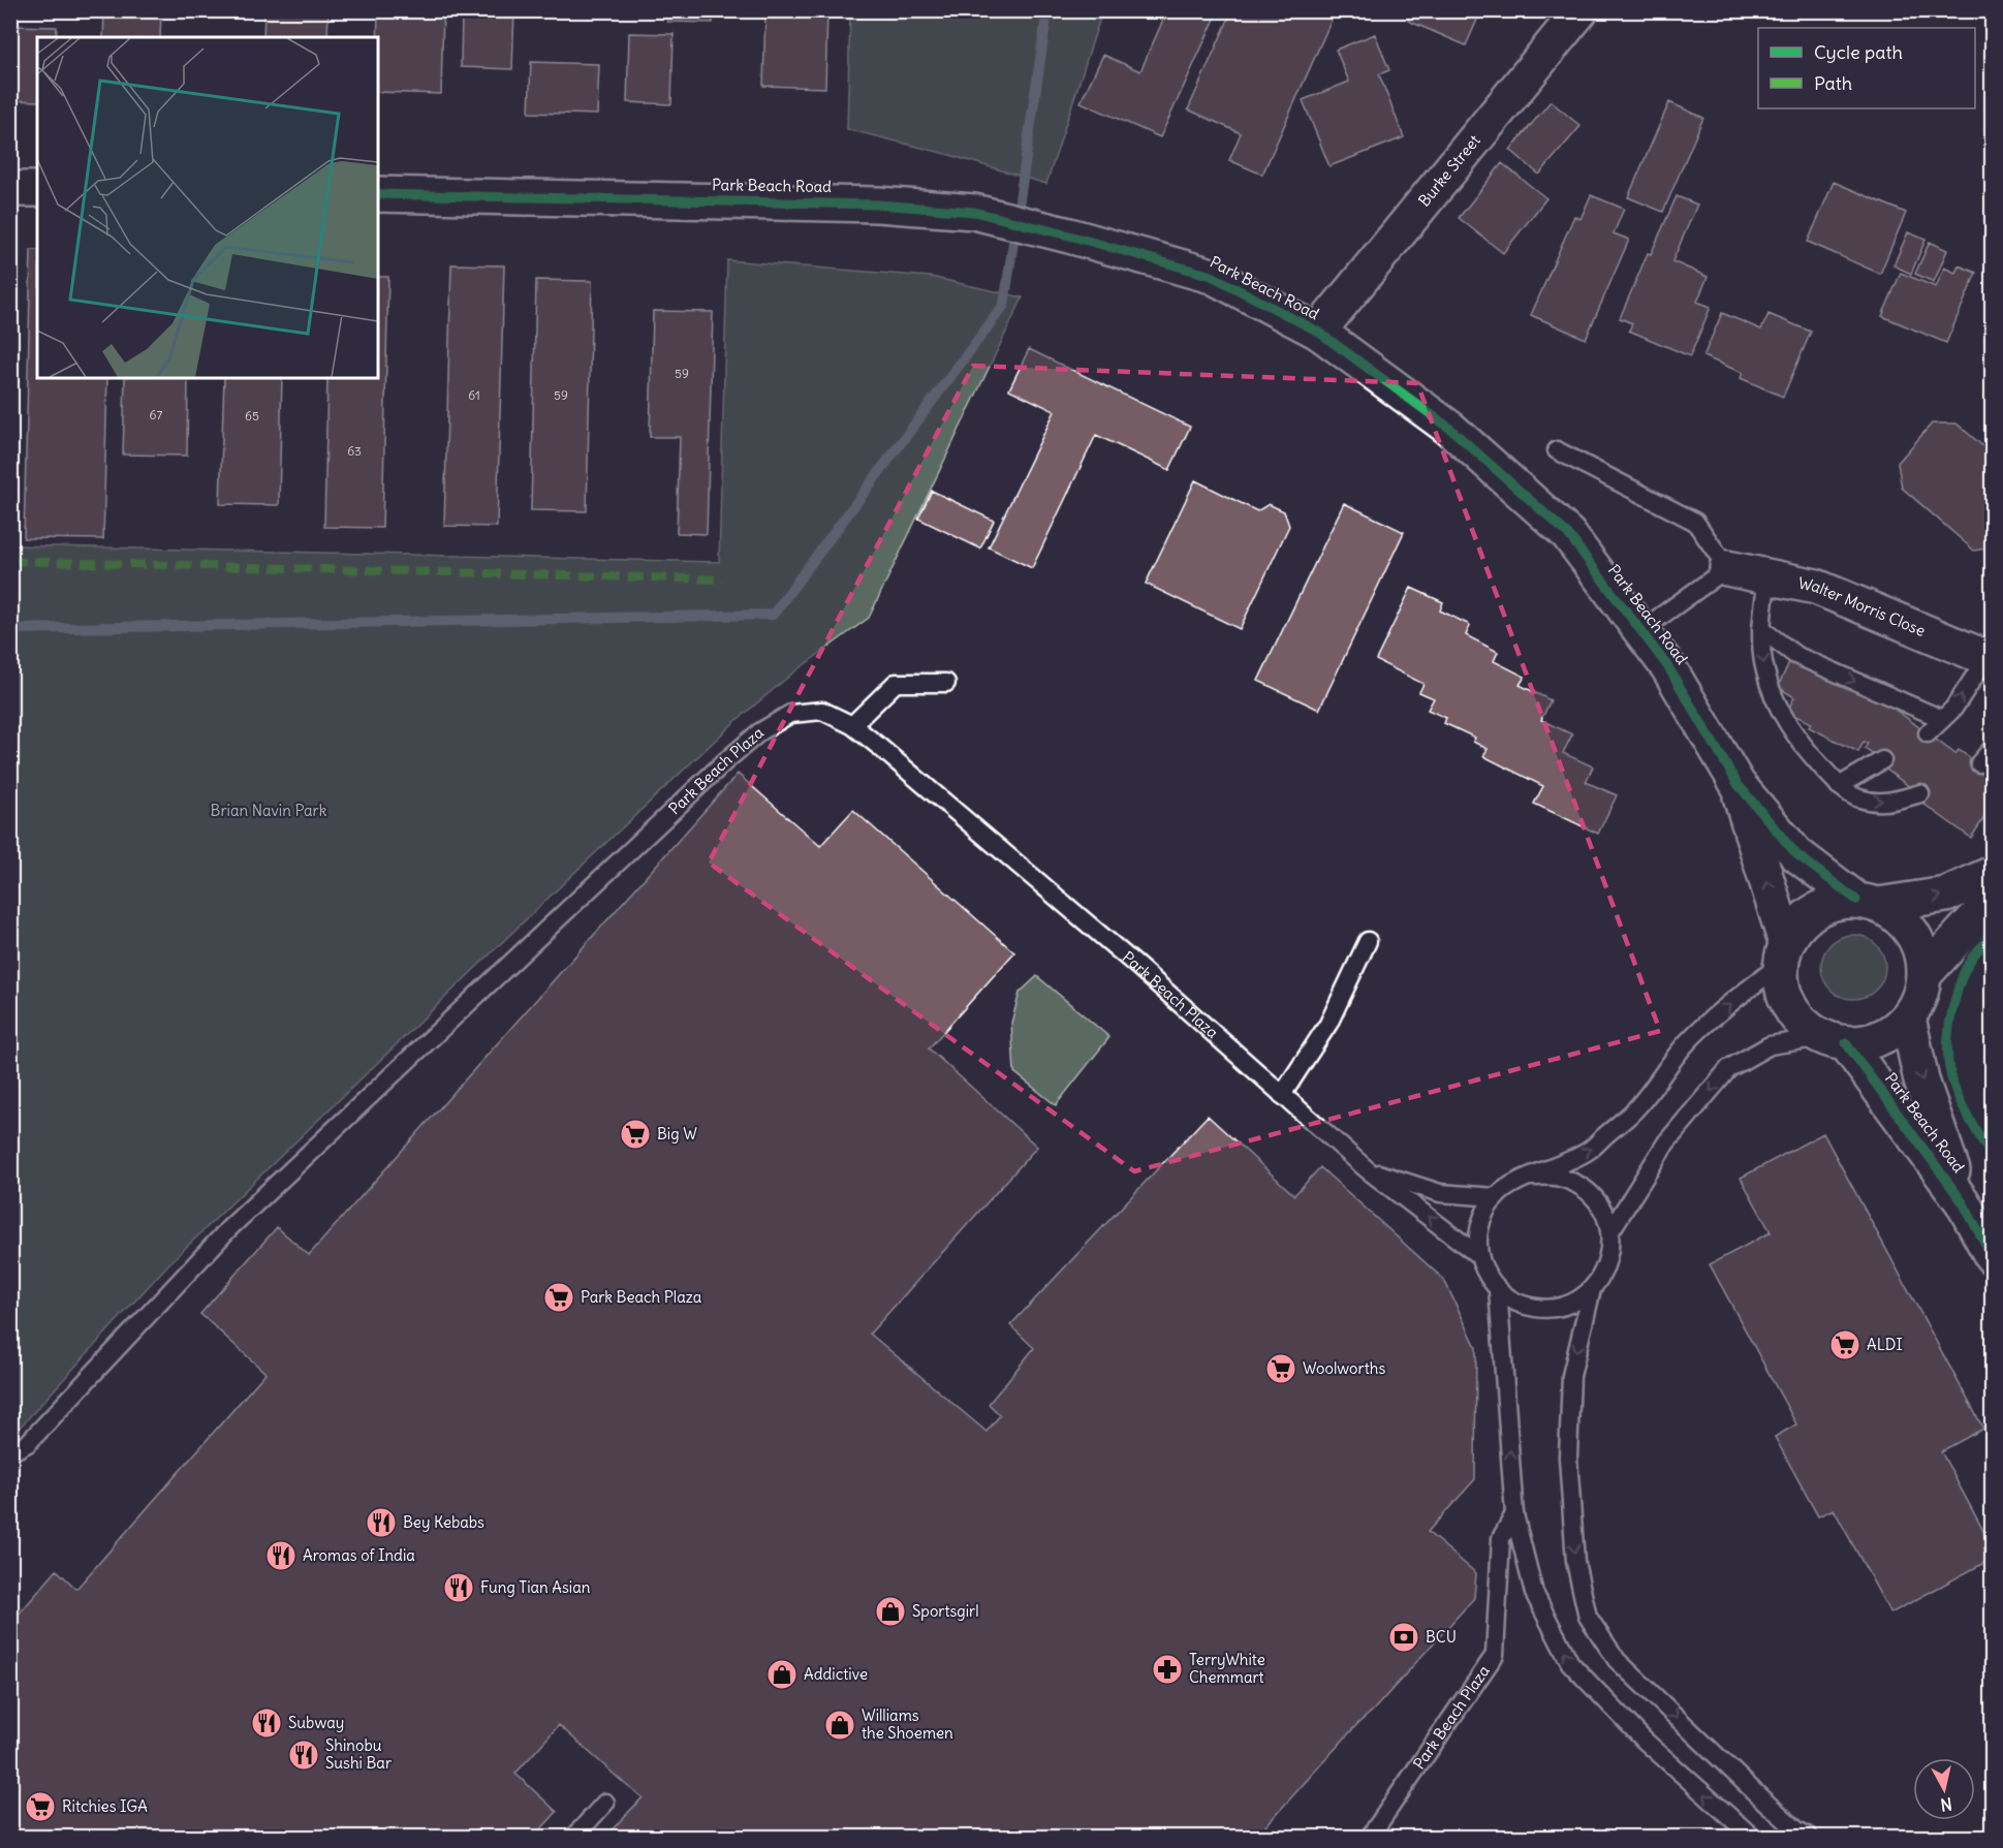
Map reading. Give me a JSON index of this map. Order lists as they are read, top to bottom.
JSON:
{
  "streets": {
    "street": ["Burke Street", "Park Beach Road", "Walter Morris Close"],
    "lane": ["Park Beach Plaza"]
  },
  "crossings": [
    ["Burke Street", "Park Beach Road"]
  ],
  "parks": ["Brian Navin Park"],
  "places": {
    "supermarket": [
      "Big W",
      "Park Beach Plaza",
      "ALDI",
      "Woolworths",
      "Ritchies IGA"
    ],
    "restaurant": [
      "Bey Kebabs",
      "Aromas of India",
      "Fung Tian Asian",
      "Subway",
      "Shinobu Sushi Bar"
    ],
    "shop": ["Sportsgirl", "Addictive", "Williams the Shoemen"],
    "bank": ["BCU"],
    "pharmacy": ["TerryWhite Chemmart"]
  },
  "house_numbers": [
    "59",
    "61",
    "59",
    "67",
    "65",
    "63"
  ],
  "legend": ["Cycle path", "Path"],
  "north": "bottom"
}
